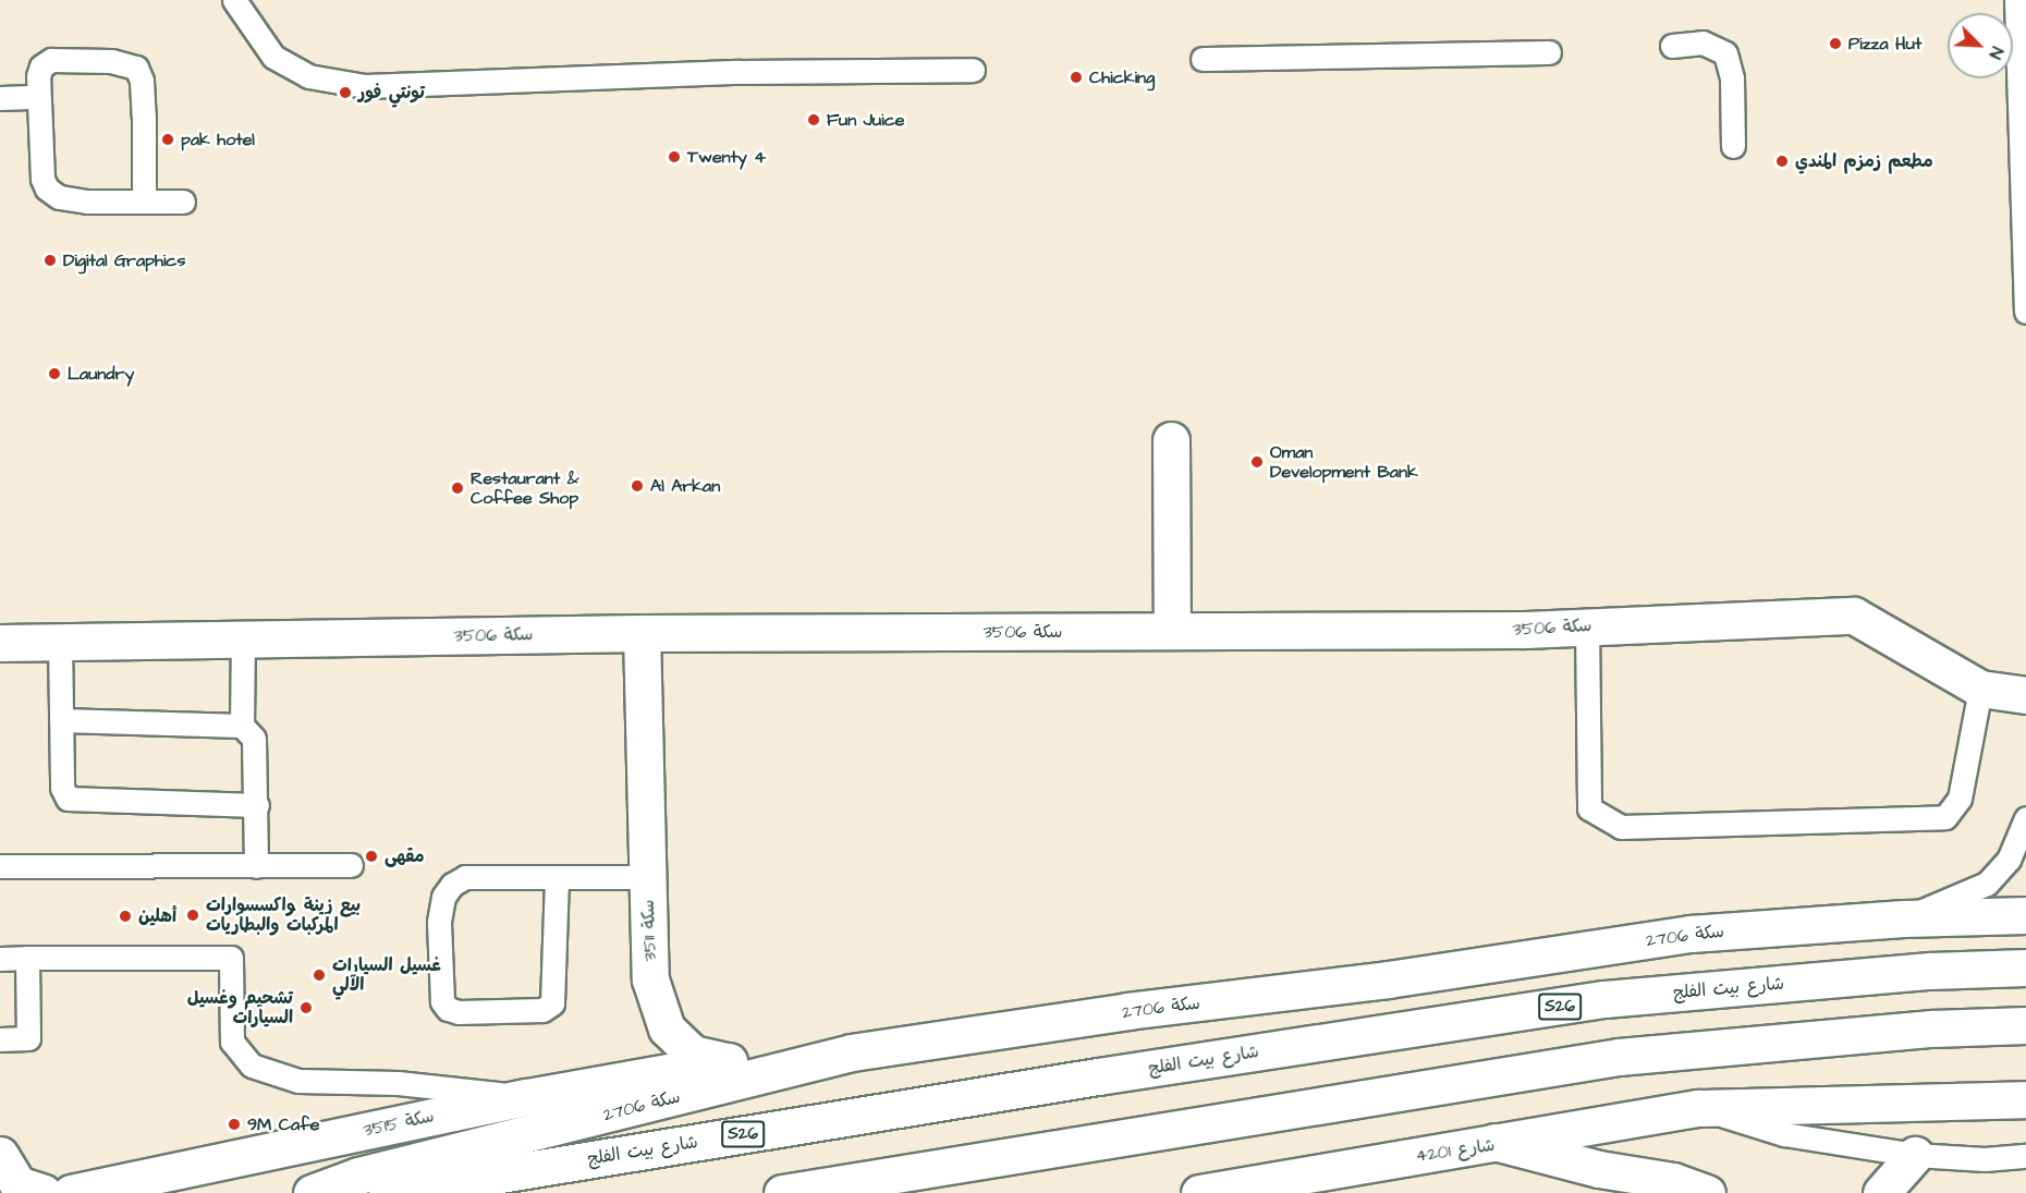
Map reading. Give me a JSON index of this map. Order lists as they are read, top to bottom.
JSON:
{
  "streets": {
    "street": [
      "سكة 3506",
      "سكة 3511",
      "سكة 2706",
      "شارع بيت الفلج",
      "S26",
      "سكة 3515",
      "شارع 4201"
    ]
  },
  "crossings": [
    ["سكة 3506", "سكة 3511"],
    ["سكة 3511", "سكة 2706"],
    ["سكة 3511", "سكة 3515"]
  ],
  "places": [
    "Pizza Hut",
    "Chicking",
    "تونتي فور",
    "Fun Juice",
    "pak hotel",
    "Twenty 4",
    "مطعم زمزم المندي",
    "Digital Graphics",
    "Laundry",
    "Oman Development Bank",
    "Al Arkan",
    "Restaurant & Coffee Shop",
    "مقهى",
    "بيع زينة واكسسوارات المركبات والبطاريات",
    "أهلين",
    "غسيل السيارات الآلي",
    "تشحيم وغسيل السيارات",
    "9M Cafe"
  ],
  "north": "bottom right"
}
